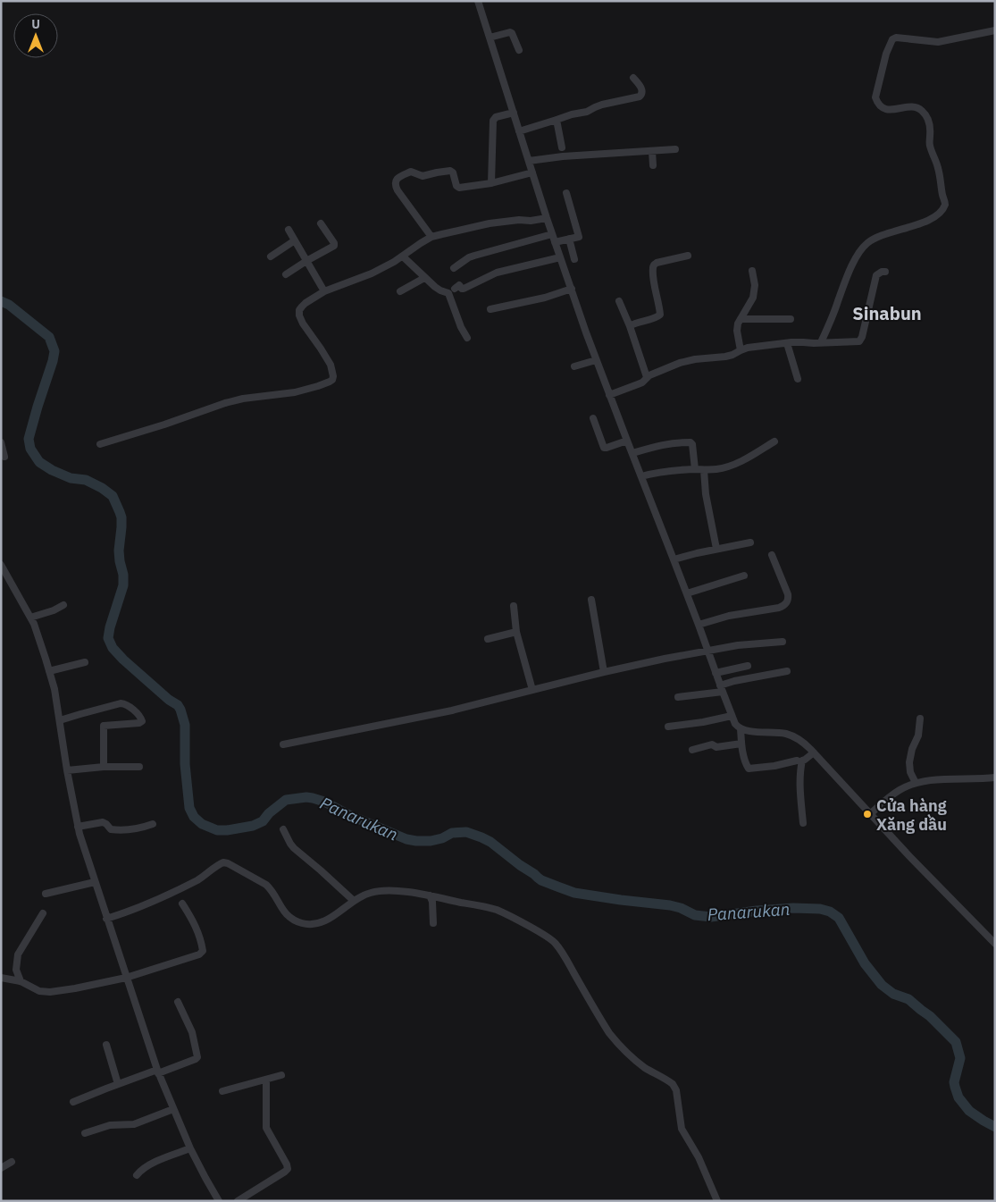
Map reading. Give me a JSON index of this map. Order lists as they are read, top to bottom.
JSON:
{
  "districts": ["Sinabun"],
  "water": ["Panarukan"],
  "places": ["Cửa hàng Xăng dầu"],
  "north": "top"
}
